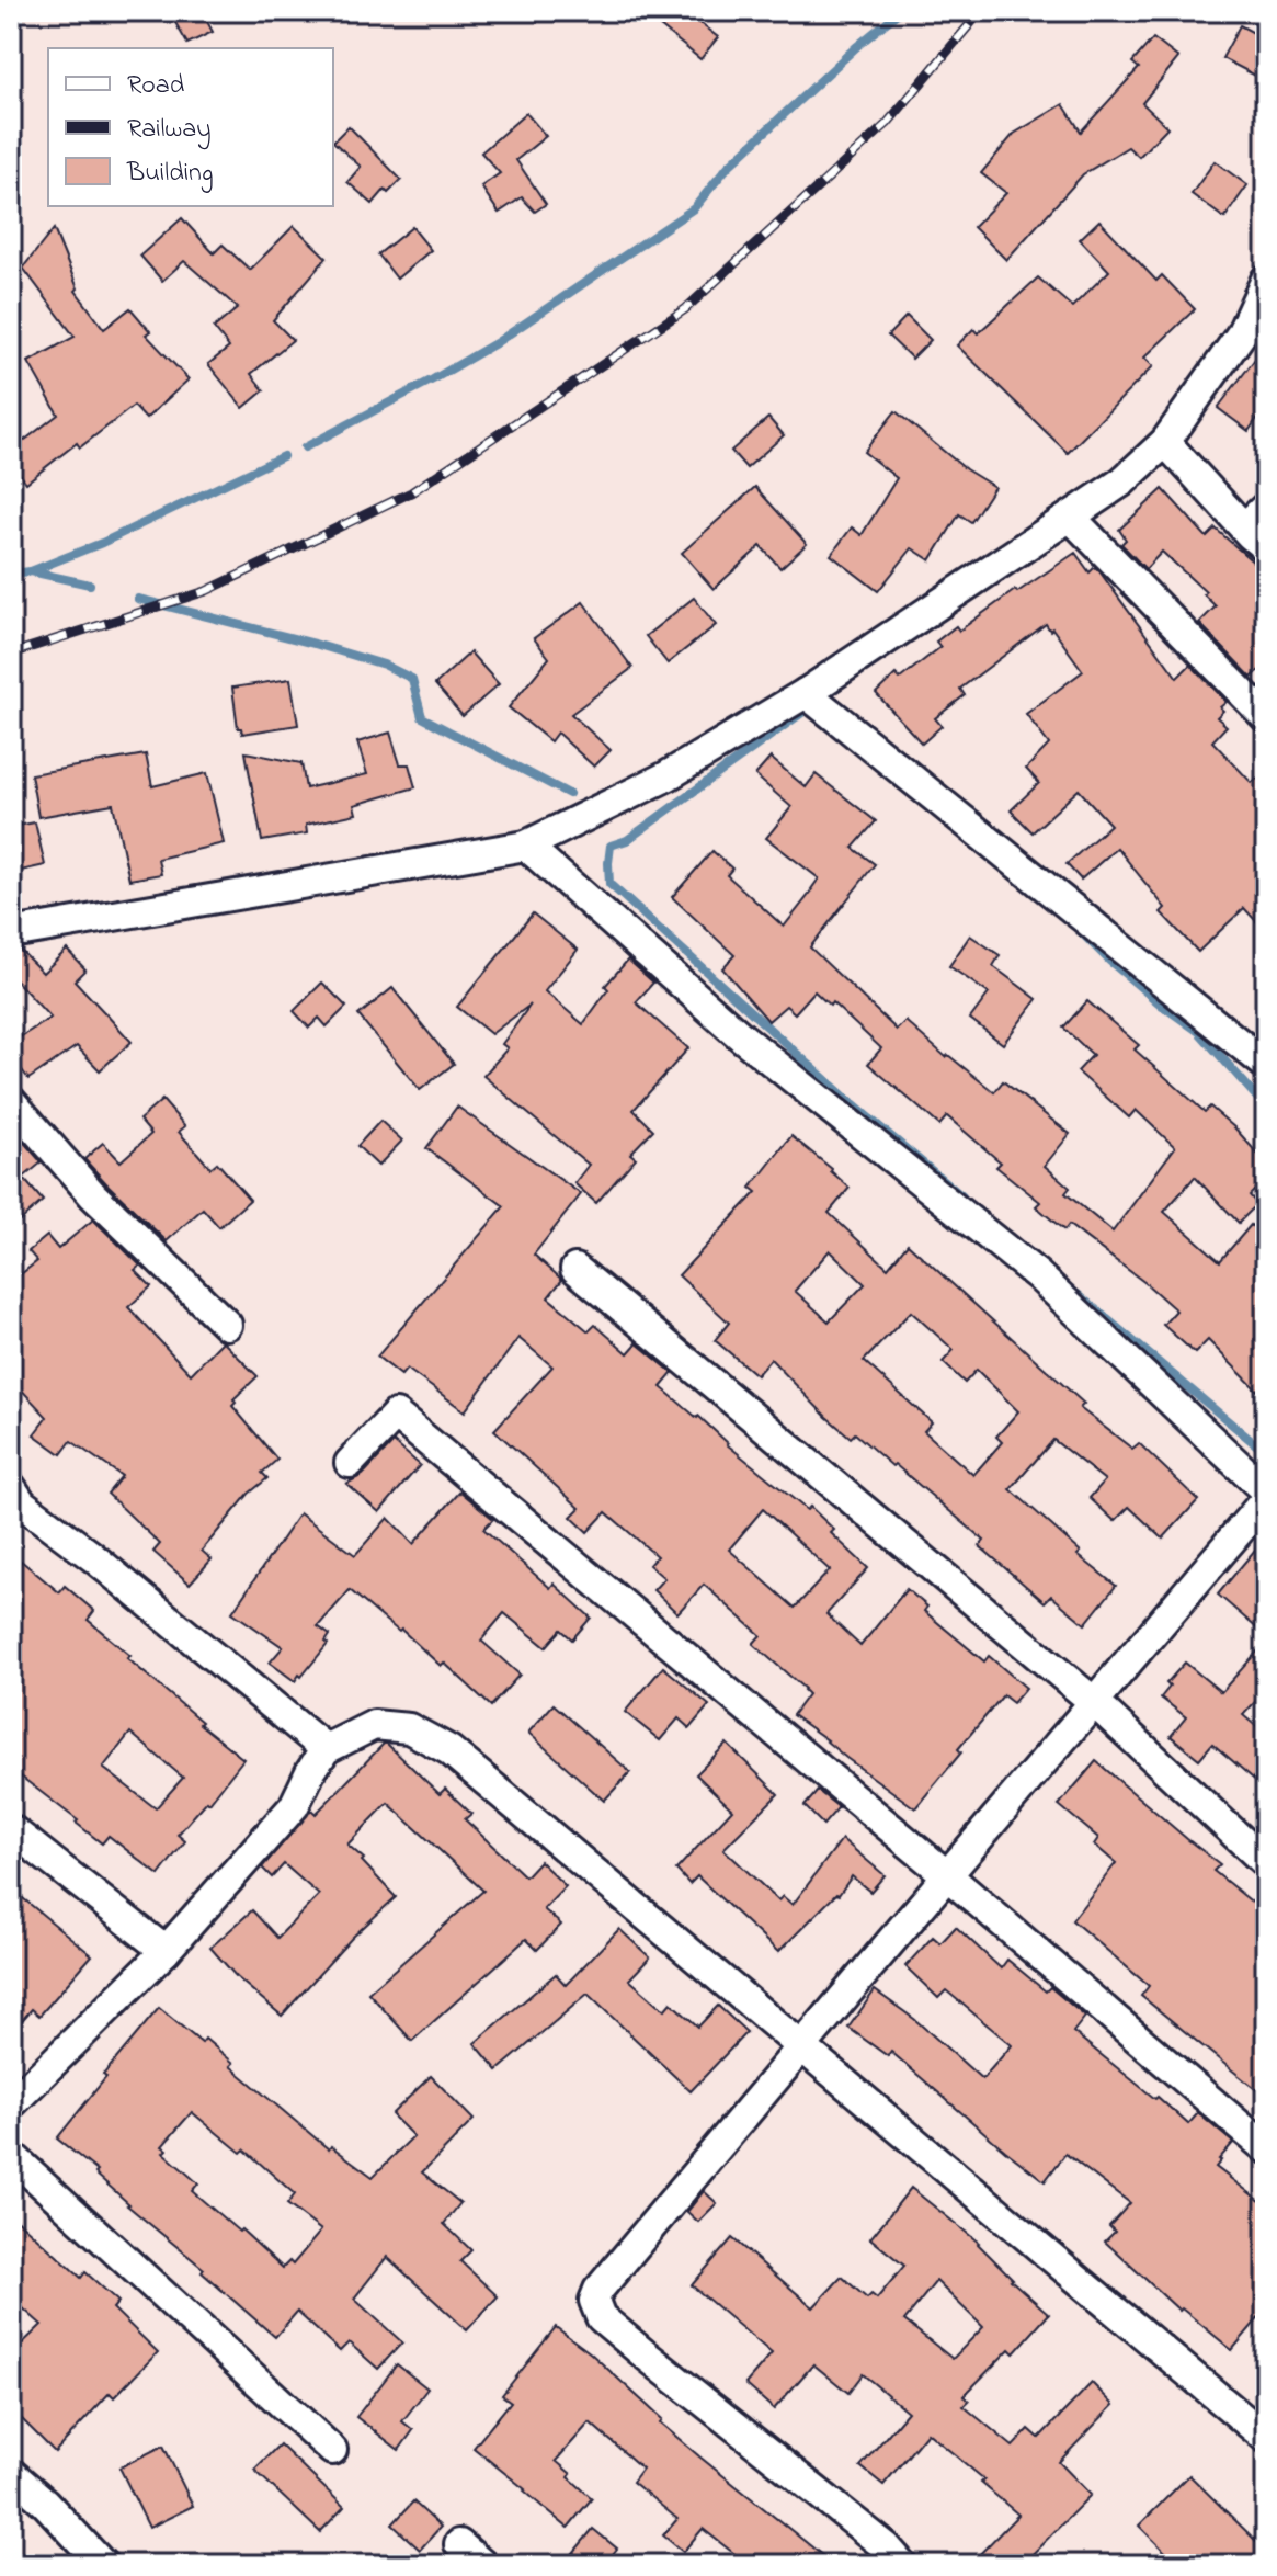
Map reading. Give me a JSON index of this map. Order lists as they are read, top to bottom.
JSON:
{
  "legend": ["Road", "Railway", "Building"]
}
